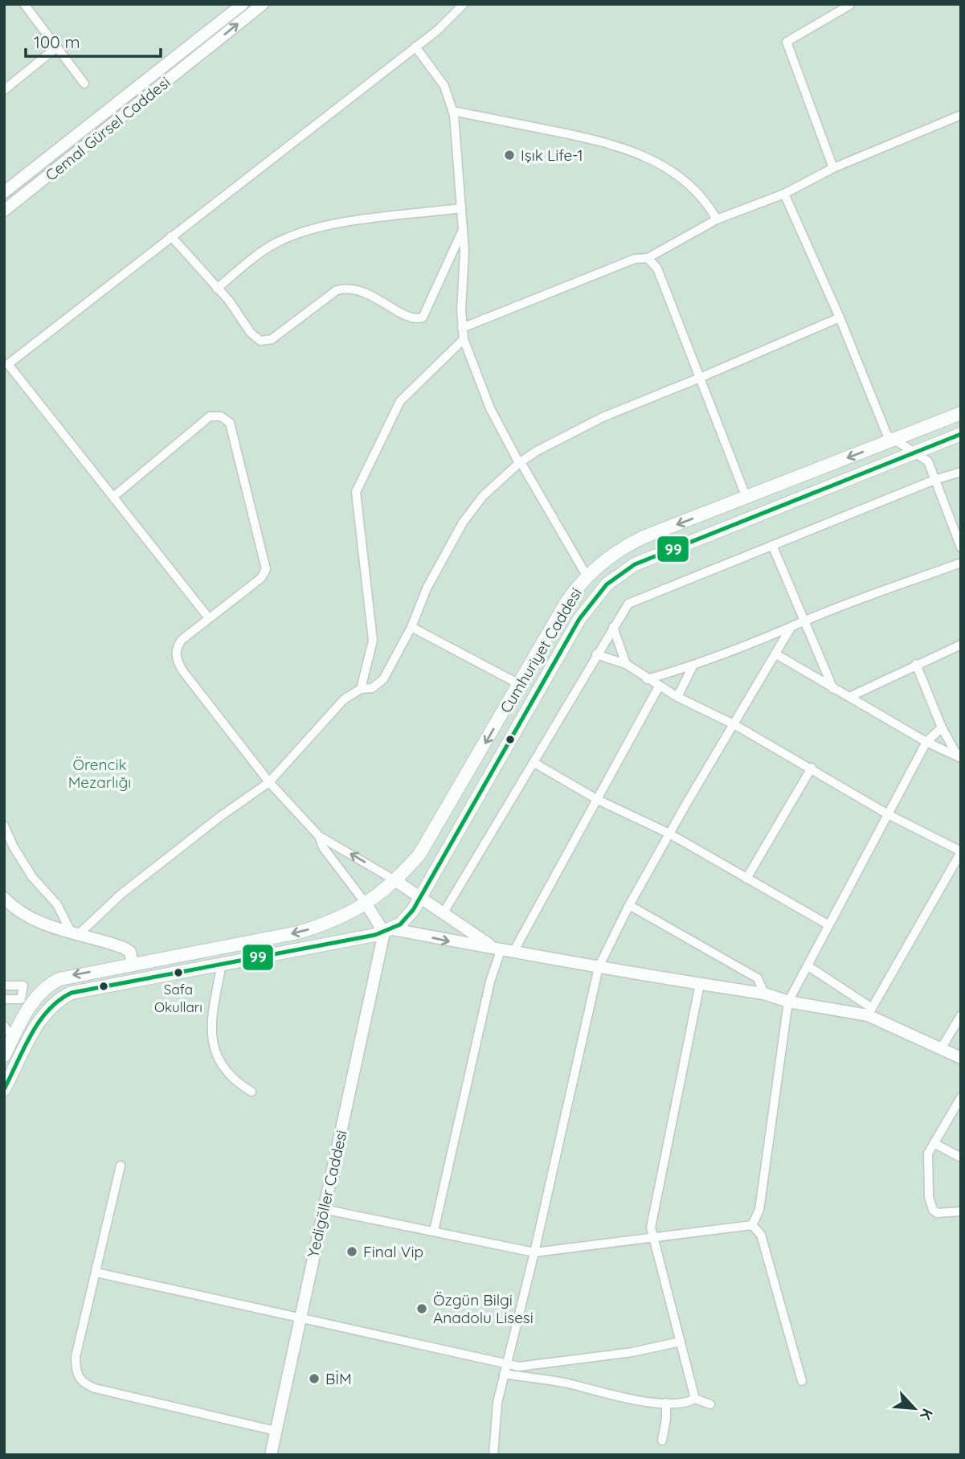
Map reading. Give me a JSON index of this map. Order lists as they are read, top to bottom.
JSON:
{
  "streets": {
    "main road": ["Cumhuriyet Caddesi"],
    "street": ["Cemal Gürsel Caddesi", "Yedigöller Caddesi"]
  },
  "crossings": [
    ["Cumhuriyet Caddesi", "Yedigöller Caddesi"]
  ],
  "parks": ["Örencik Mezarlığı"],
  "places": [
    "Işık Life-1",
    "Safa Okulları",
    "Final Vip",
    "Özgün Bilgi Anadolu Lisesi",
    "BİM"
  ],
  "lines": ["transit line 99"],
  "scale_bar": "100 m",
  "north": "bottom right"
}
